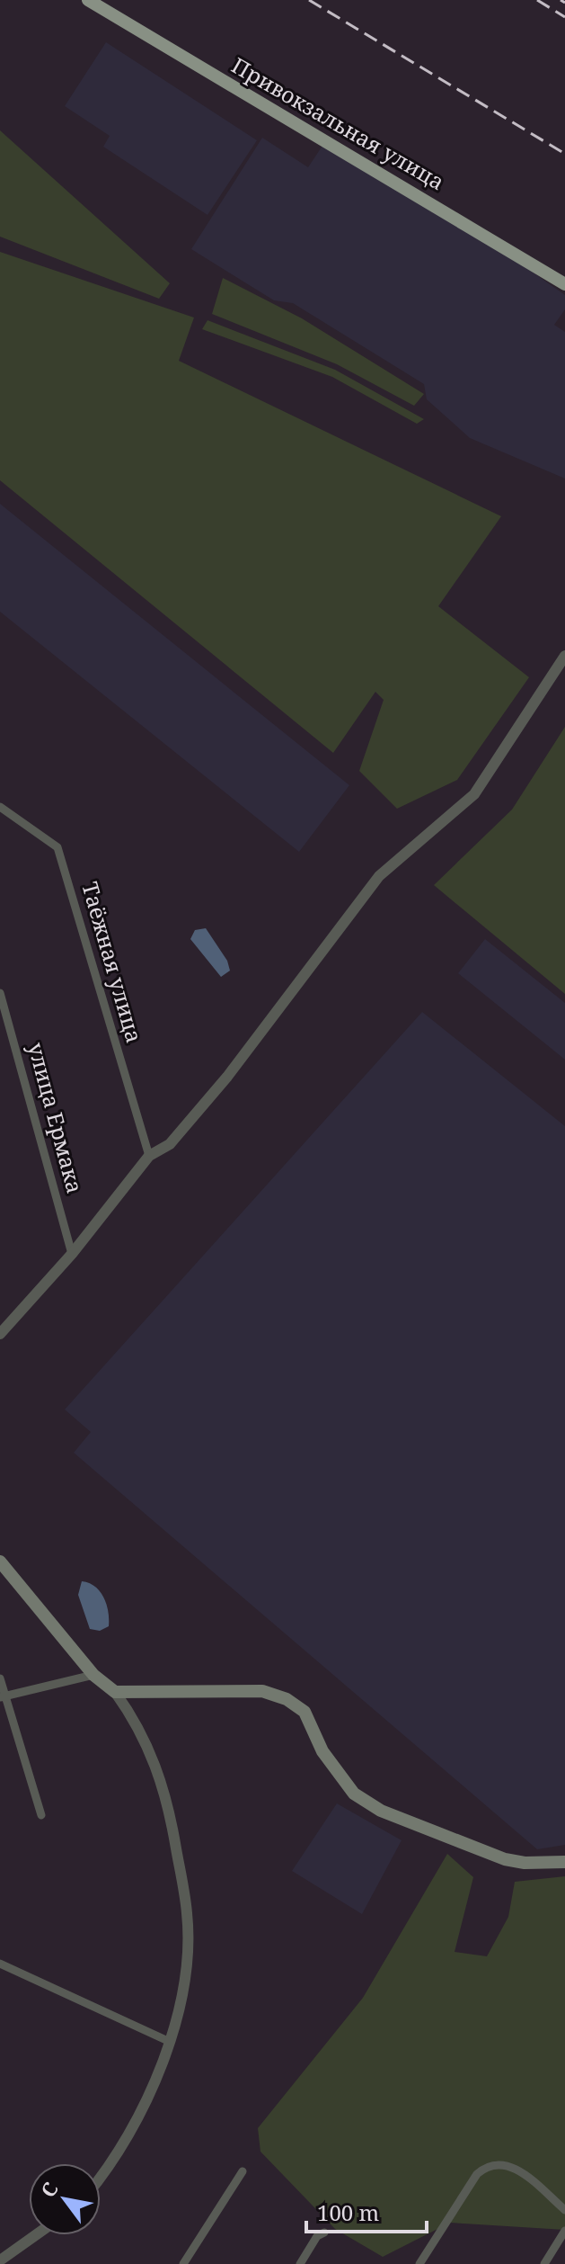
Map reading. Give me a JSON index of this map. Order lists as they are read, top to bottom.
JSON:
{
  "streets": {
    "main road": ["Привокзальная улица"],
    "street": ["Таёжная улица", "улица Ермака"]
  },
  "scale_bar": "100 m",
  "north": "top left"
}
